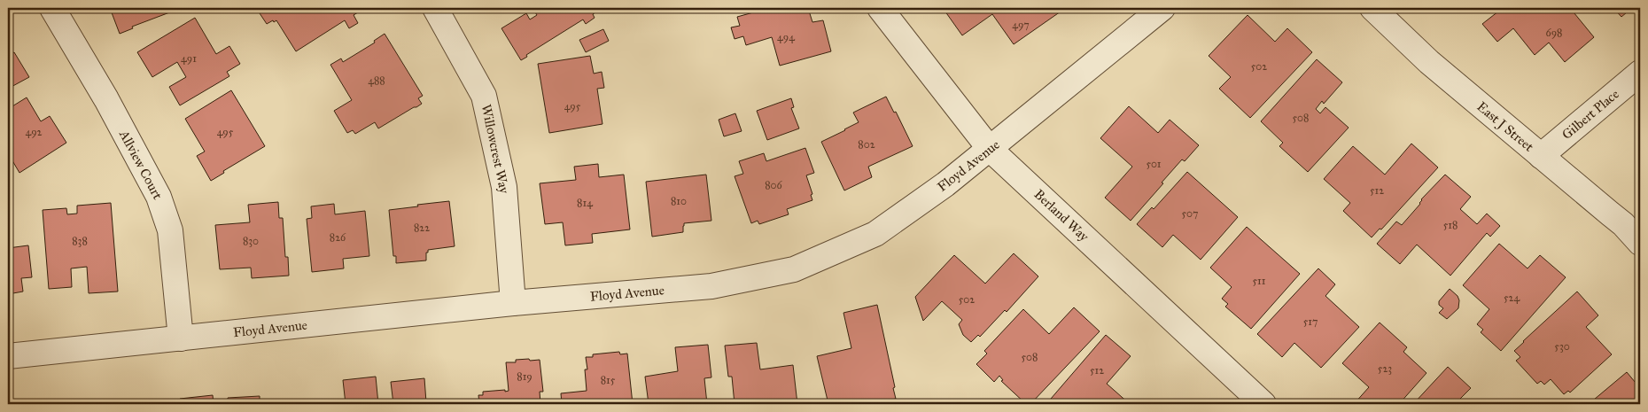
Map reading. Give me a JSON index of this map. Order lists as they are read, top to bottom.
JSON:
{
  "streets": {
    "street": [
      "Gilbert Place",
      "East J Street",
      "Willowcrest Way",
      "Allview Court",
      "Floyd Avenue",
      "Berland Way"
    ]
  },
  "crossings": [
    ["Gilbert Place", "East J Street"],
    ["Willowcrest Way", "Floyd Avenue"],
    ["Allview Court", "Floyd Avenue"],
    ["Floyd Avenue", "Berland Way"]
  ],
  "house_numbers": [
    "497",
    "698",
    "494",
    "491",
    "502",
    "488",
    "495",
    "508",
    "492",
    "495",
    "802",
    "501",
    "806",
    "512",
    "810",
    "814",
    "507",
    "518",
    "822",
    "826",
    "838",
    "830",
    "511",
    "524",
    "502",
    "517",
    "530",
    "508",
    "523",
    "512",
    "819",
    "815"
  ]
}
